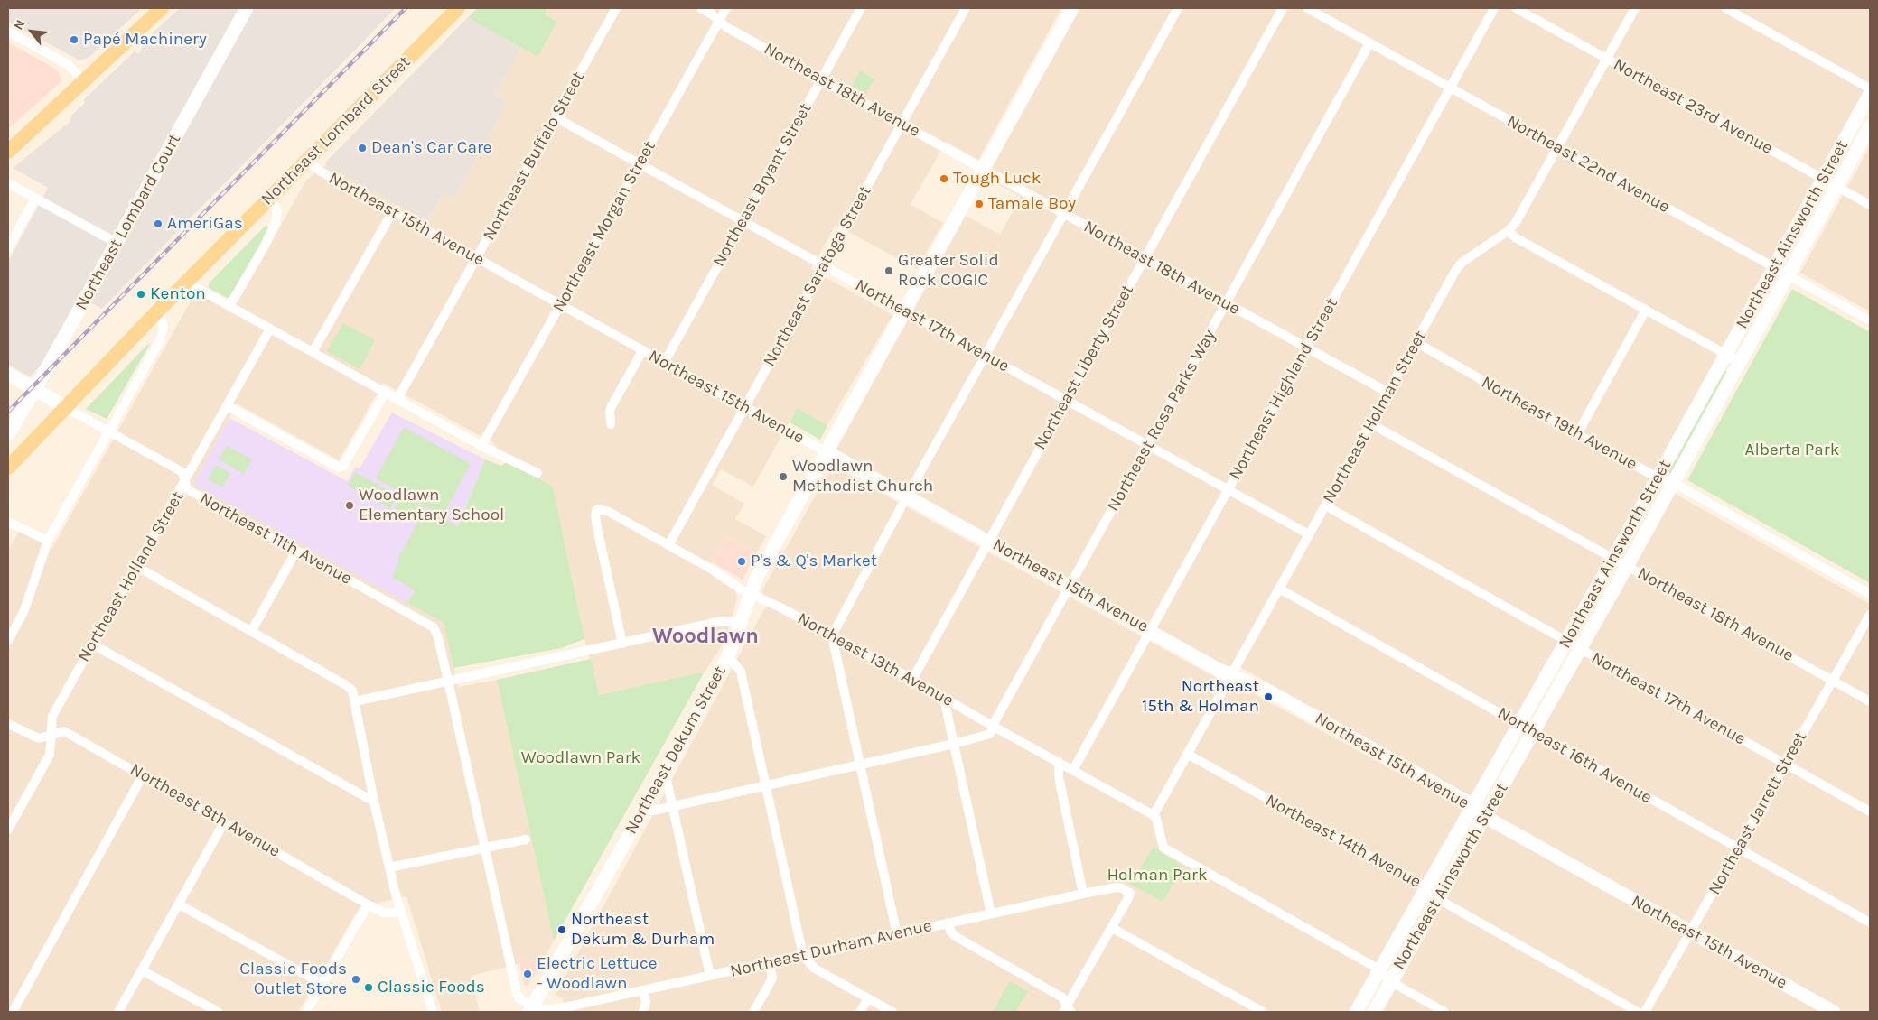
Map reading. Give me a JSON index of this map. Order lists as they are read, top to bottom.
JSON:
{
  "streets": {
    "main road": ["Northeast Lombard Street"],
    "street": [
      "Northeast 18th Avenue",
      "Northeast 23rd Avenue",
      "Northeast Buffalo Street",
      "Northeast 22nd Avenue",
      "Northeast Bryant Street",
      "Northeast 15th Avenue",
      "Northeast Lombard Court",
      "Northeast Morgan Street",
      "Northeast Ainsworth Street",
      "Northeast Saratoga Street",
      "Northeast 17th Avenue",
      "Northeast Liberty Street",
      "Northeast Highland Street",
      "Northeast Holman Street",
      "Northeast Rosa Parks Way",
      "Northeast 19th Avenue",
      "Northeast 11th Avenue",
      "Northeast Holland Street",
      "Northeast 13th Avenue",
      "Northeast Dekum Street",
      "Northeast 16th Avenue",
      "Northeast 8th Avenue",
      "Northeast Jarrett Street",
      "Northeast 14th Avenue",
      "Northeast Durham Avenue"
    ]
  },
  "crossings": [
    ["Northeast 18th Avenue", "Northeast Bryant Street"],
    ["Northeast 18th Avenue", "Northeast Morgan Street"],
    ["Northeast 18th Avenue", "Northeast Ainsworth Street"],
    ["Northeast 18th Avenue", "Northeast Saratoga Street"],
    ["Northeast 18th Avenue", "Northeast Liberty Street"],
    ["Northeast 18th Avenue", "Northeast Highland Street"],
    ["Northeast 18th Avenue", "Northeast Holman Street"],
    ["Northeast 18th Avenue", "Northeast Rosa Parks Way"],
    ["Northeast 18th Avenue", "Northeast Dekum Street"],
    ["Northeast 18th Avenue", "Northeast Jarrett Street"],
    ["Northeast 23rd Avenue", "Northeast Ainsworth Street"],
    ["Northeast 23rd Avenue", "Northeast Holman Street"],
    ["Northeast Lombard Street", "Northeast 15th Avenue"],
    ["Northeast Lombard Street", "Northeast 11th Avenue"],
    ["Northeast Buffalo Street", "Northeast 15th Avenue"],
    ["Northeast Buffalo Street", "Northeast 17th Avenue"],
    ["Northeast 22nd Avenue", "Northeast Ainsworth Street"],
    ["Northeast 22nd Avenue", "Northeast Highland Street"],
    ["Northeast 22nd Avenue", "Northeast Holman Street"],
    ["Northeast 22nd Avenue", "Northeast Rosa Parks Way"],
    ["Northeast Bryant Street", "Northeast 15th Avenue"],
    ["Northeast Bryant Street", "Northeast 17th Avenue"],
    ["Northeast 15th Avenue", "Northeast Morgan Street"],
    ["Northeast 15th Avenue", "Northeast Ainsworth Street"],
    ["Northeast 15th Avenue", "Northeast Saratoga Street"],
    ["Northeast 15th Avenue", "Northeast Liberty Street"],
    ["Northeast 15th Avenue", "Northeast Highland Street"],
    ["Northeast 15th Avenue", "Northeast Holman Street"],
    ["Northeast 15th Avenue", "Northeast Rosa Parks Way"],
    ["Northeast 15th Avenue", "Northeast Dekum Street"],
    ["Northeast 15th Avenue", "Northeast Jarrett Street"],
    ["Northeast Lombard Court", "Northeast 11th Avenue"],
    ["Northeast Morgan Street", "Northeast 17th Avenue"],
    ["Northeast Ainsworth Street", "Northeast 17th Avenue"],
    ["Northeast Ainsworth Street", "Northeast 19th Avenue"],
    ["Northeast Ainsworth Street", "Northeast 16th Avenue"],
    ["Northeast Ainsworth Street", "Northeast 14th Avenue"],
    ["Northeast Saratoga Street", "Northeast 17th Avenue"],
    ["Northeast Saratoga Street", "Northeast 13th Avenue"],
    ["Northeast 17th Avenue", "Northeast Liberty Street"],
    ["Northeast 17th Avenue", "Northeast Highland Street"],
    ["Northeast 17th Avenue", "Northeast Holman Street"],
    ["Northeast 17th Avenue", "Northeast Rosa Parks Way"],
    ["Northeast 17th Avenue", "Northeast Dekum Street"],
    ["Northeast 17th Avenue", "Northeast Jarrett Street"],
    ["Northeast Liberty Street", "Northeast 13th Avenue"],
    ["Northeast Highland Street", "Northeast 13th Avenue"],
    ["Northeast Holman Street", "Northeast 19th Avenue"],
    ["Northeast Holman Street", "Northeast 13th Avenue"],
    ["Northeast Holman Street", "Northeast 16th Avenue"],
    ["Northeast Holman Street", "Northeast 14th Avenue"],
    ["Northeast Rosa Parks Way", "Northeast 13th Avenue"],
    ["Northeast 11th Avenue", "Northeast Holland Street"],
    ["Northeast Holland Street", "Northeast 8th Avenue"],
    ["Northeast 13th Avenue", "Northeast Dekum Street"],
    ["Northeast Dekum Street", "Northeast Durham Avenue"],
    ["Northeast 16th Avenue", "Northeast Jarrett Street"]
  ],
  "districts": ["Woodlawn"],
  "parks": ["Alberta Park", "Woodlawn Park", "Holman Park"],
  "places": [
    "Papé Machinery",
    "Dean's Car Care",
    "Tough Luck",
    "Tamale Boy",
    "AmeriGas",
    "Greater Solid Rock COGIC",
    "Kenton",
    "Woodlawn Methodist Church",
    "Woodlawn Elementary School",
    "P's & Q's Market",
    "Northeast 15th & Holman",
    "Northeast Dekum & Durham",
    "Electric Lettuce - Woodlawn",
    "Classic Foods Outlet Store",
    "Classic Foods"
  ],
  "north": "top left"
}
